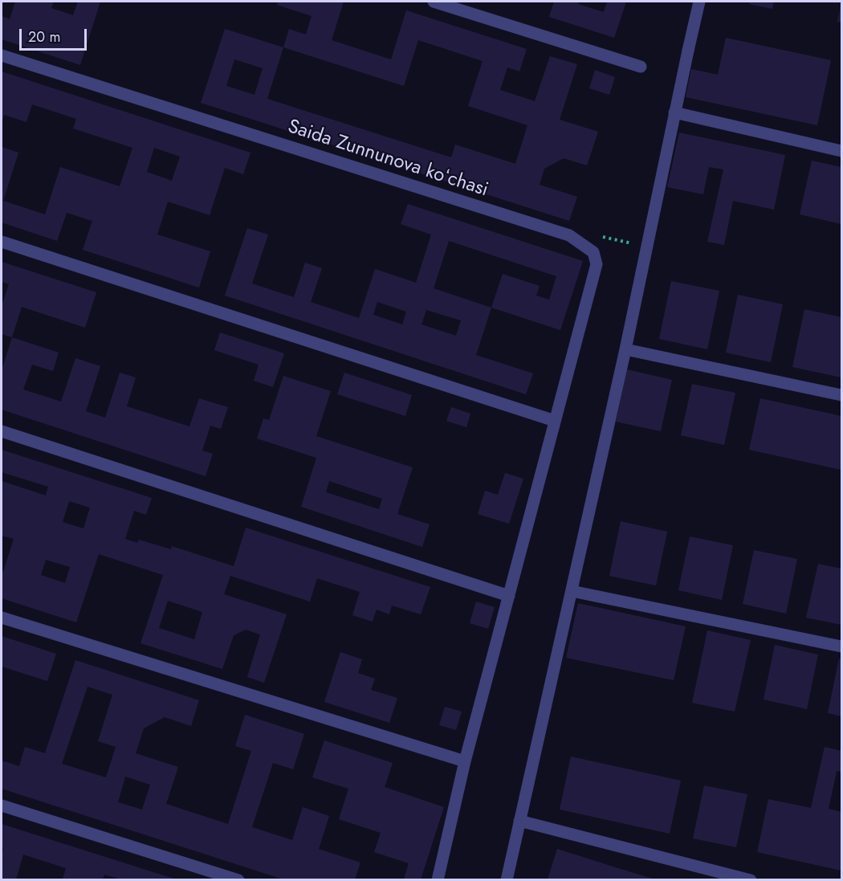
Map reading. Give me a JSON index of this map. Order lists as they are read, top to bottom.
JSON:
{
  "streets": {
    "street": ["Saida Zunnunova koʻchasi"]
  },
  "scale_bar": "20 m"
}
